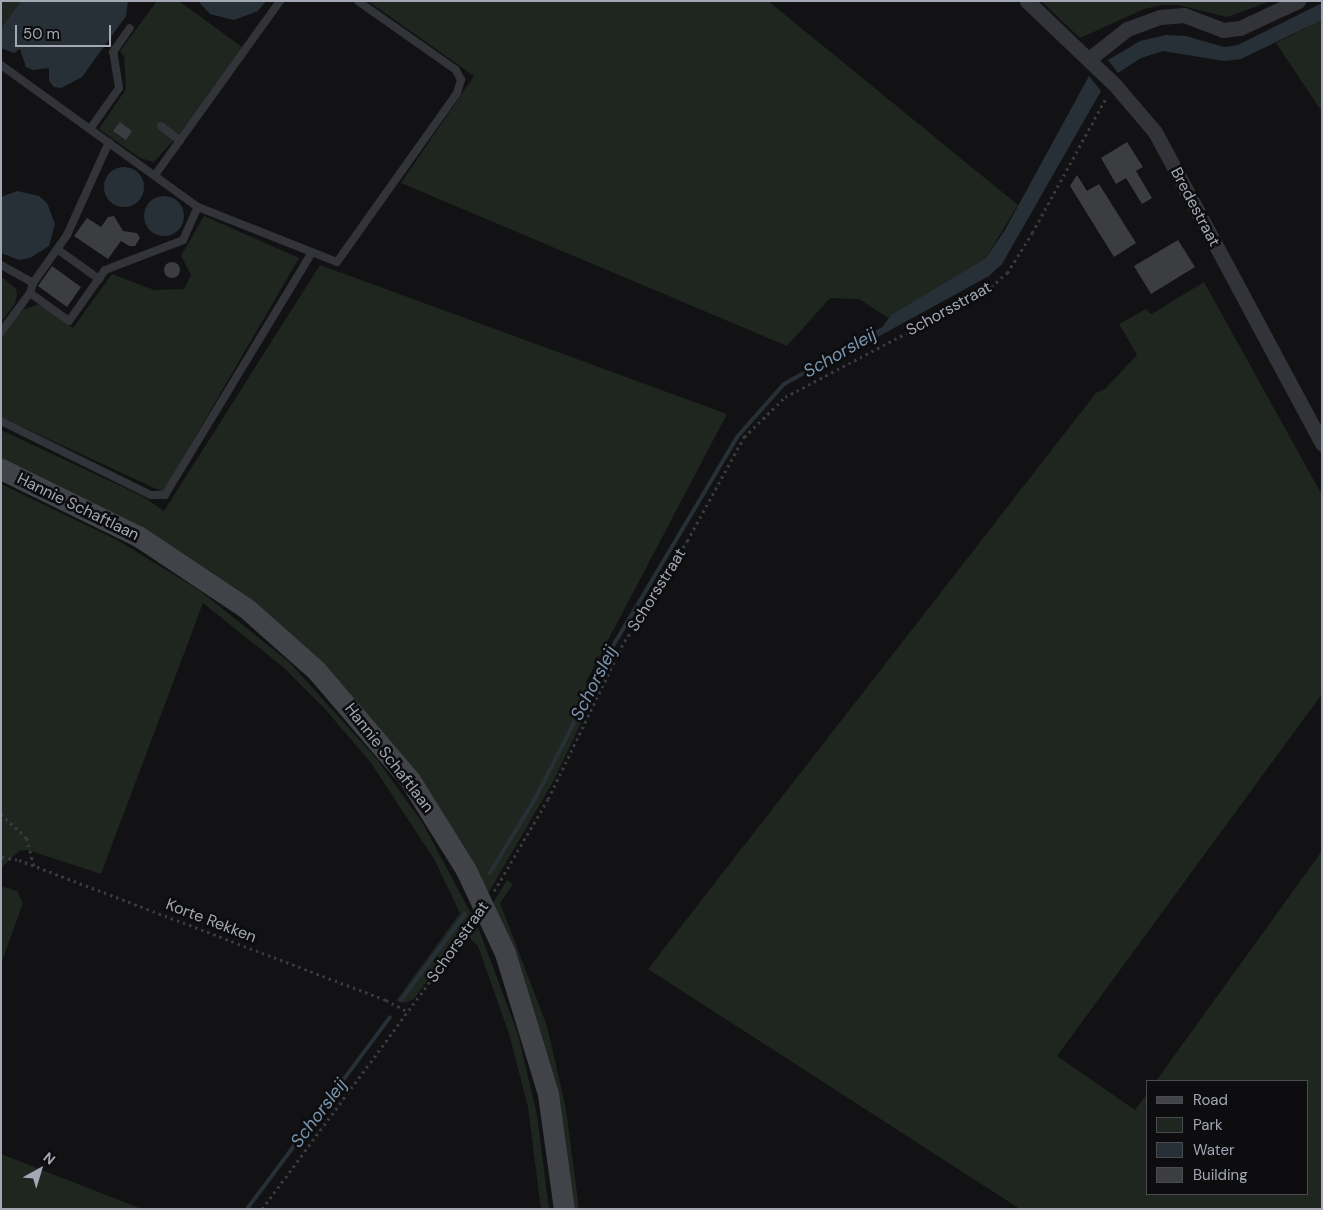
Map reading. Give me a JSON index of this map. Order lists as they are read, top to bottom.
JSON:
{
  "streets": {
    "main road": ["Hannie Schaftlaan"],
    "street": ["Bredestraat"],
    "path": ["Schorsstraat", "Korte Rekken"]
  },
  "crossings": [
    ["Bredestraat", "Schorsstraat"],
    ["Schorsstraat", "Hannie Schaftlaan"],
    ["Schorsstraat", "Korte Rekken"]
  ],
  "water": ["Schorsleij"],
  "legend": [
    "Road",
    "Park",
    "Water",
    "Building"
  ],
  "scale_bar": "50 m",
  "north": "top right"
}
